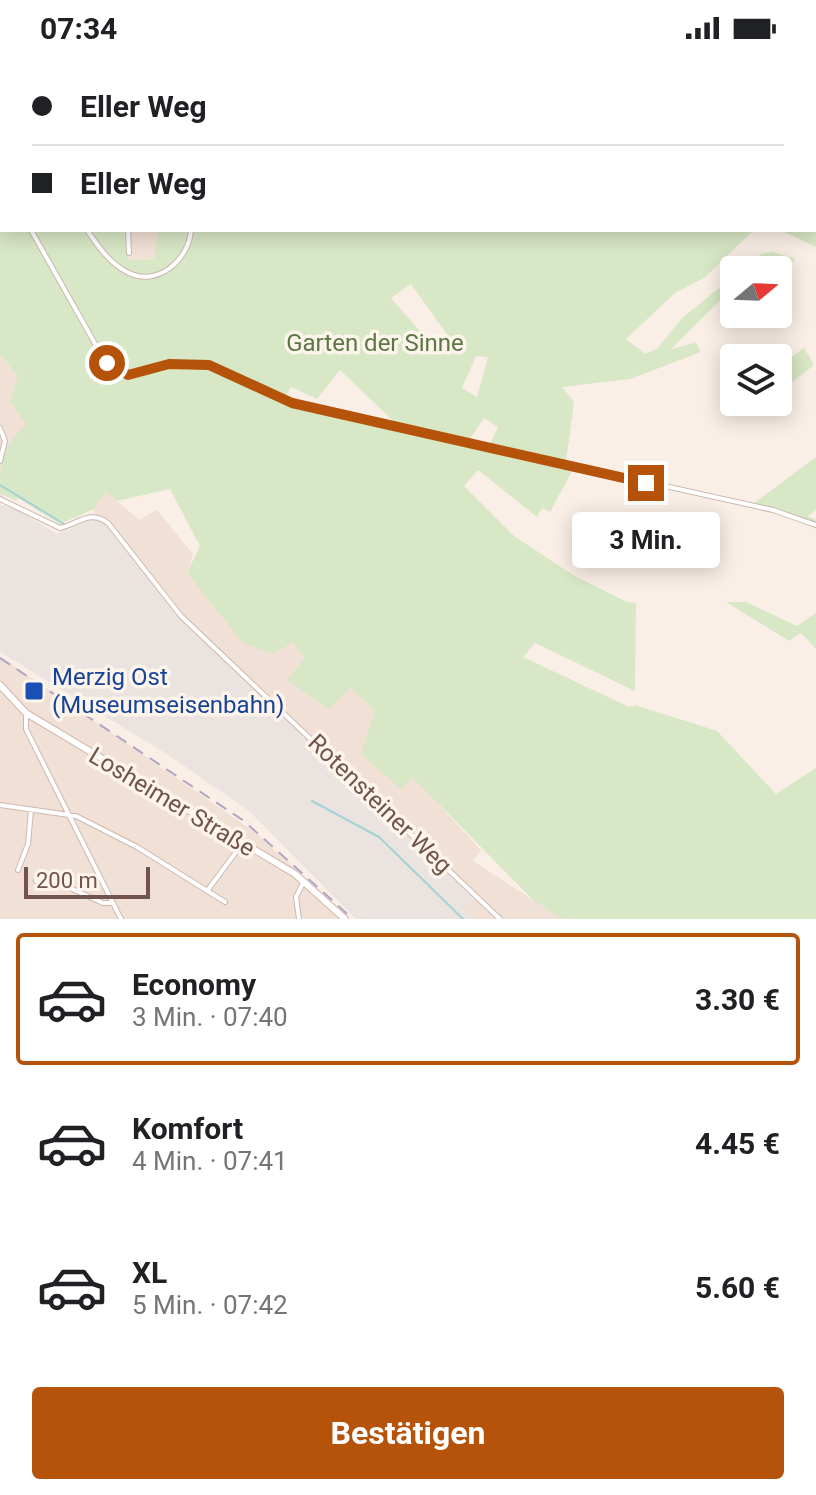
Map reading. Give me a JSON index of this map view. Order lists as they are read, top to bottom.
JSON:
{
  "streets": {
    "main road": ["Losheimer Straße"],
    "street": ["Rotensteiner Weg"]
  },
  "parks": ["Garten der Sinne"],
  "places": {
    "transit": ["Merzig Ost (Museumseisenbahn)"]
  },
  "scale_bar": "200 m",
  "north": "right",
  "page": {
    "status": "07:34",
    "banner": ["Eller Weg", "Eller Weg"],
    "bubble": "3 Min.",
    "scale": "200 m",
    "list": [
      {
        "name": "Economy",
        "note": "3 Min. · 07:40",
        "value": "3.30 €"
      },
      {
        "name": "Komfort",
        "note": "4 Min. · 07:41",
        "value": "4.45 €"
      },
      {
        "name": "XL",
        "note": "5 Min. · 07:42",
        "value": "5.60 €"
      }
    ],
    "buttons": "Bestätigen"
  }
}
